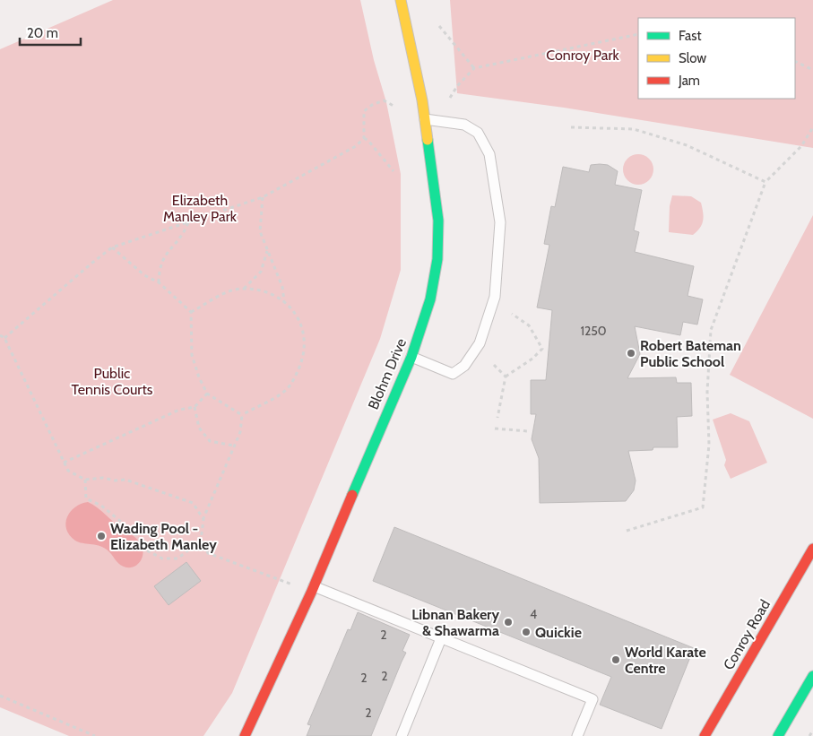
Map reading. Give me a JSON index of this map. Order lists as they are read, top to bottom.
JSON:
{
  "streets": {
    "street": ["Blohm Drive", "Conroy Road"]
  },
  "parks": ["Conroy Park", "Elizabeth Manley Park", "Public Tennis Courts"],
  "places": [
    "Robert Bateman Public School",
    "Wading Pool - Elizabeth Manley",
    "Libnan Bakery & Shawarma",
    "Quickie",
    "World Karate Centre"
  ],
  "house_numbers": [
    "1250",
    "4",
    "2",
    "2",
    "2",
    "2"
  ],
  "legend": ["Fast", "Slow", "Jam"],
  "scale_bar": "20 m"
}
